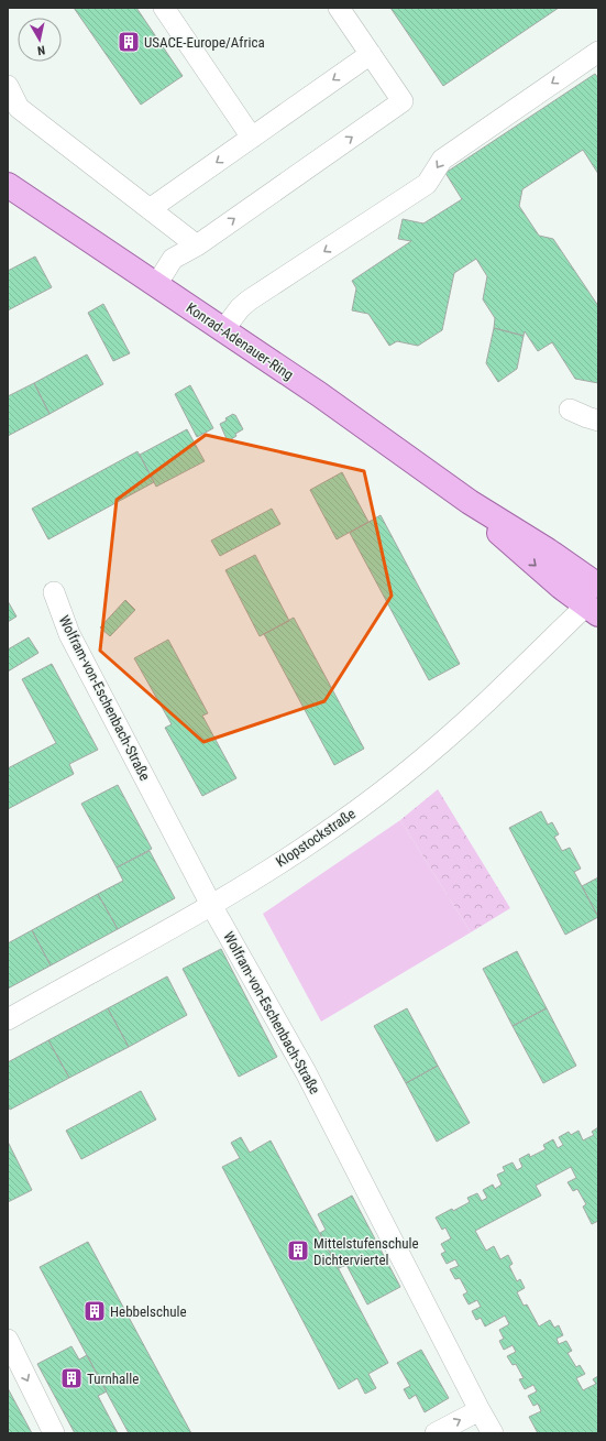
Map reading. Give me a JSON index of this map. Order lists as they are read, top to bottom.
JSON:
{
  "streets": {
    "main road": ["Konrad-Adenauer-Ring"],
    "street": ["Wolfram-von-Eschenbach-Straße", "Klopstockstraße"]
  },
  "crossings": [
    ["Konrad-Adenauer-Ring", "Klopstockstraße"],
    ["Wolfram-von-Eschenbach-Straße", "Klopstockstraße"]
  ],
  "places": {
    "building": [
      "USACE-Europe/Africa",
      "Mittelstufenschule Dichterviertel",
      "Hebbelschule",
      "Turnhalle"
    ]
  },
  "north": "bottom"
}
